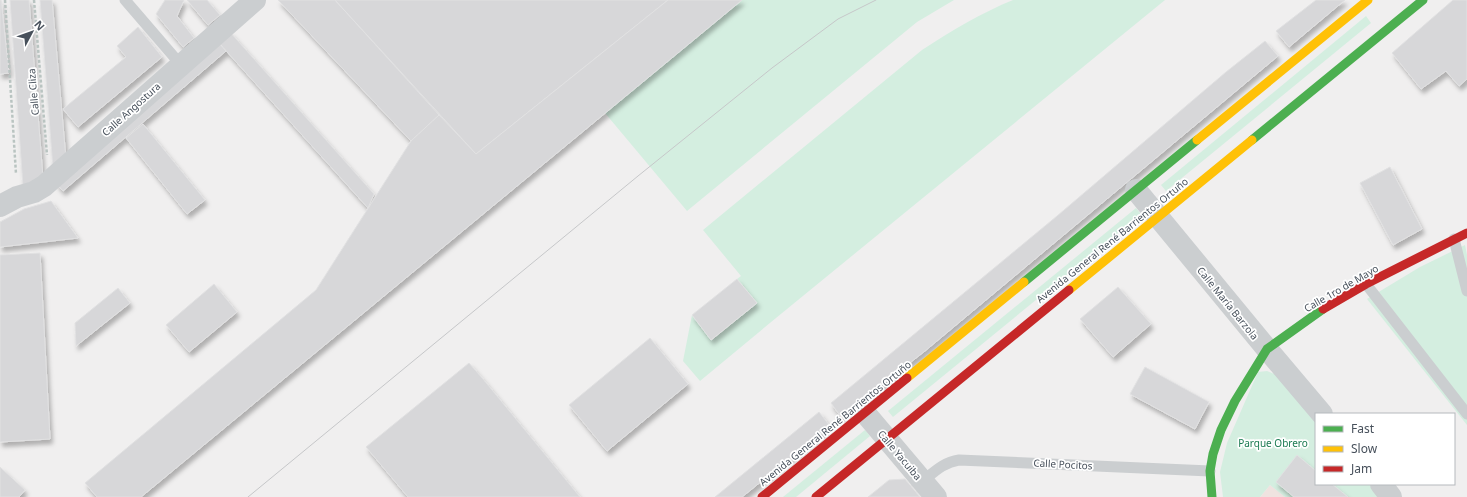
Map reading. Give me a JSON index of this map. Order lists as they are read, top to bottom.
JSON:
{
  "streets": {
    "main road": ["Avenida General René Barrientos Ortuño", "Calle 1ro de Mayo"],
    "street": ["Calle Angostura", "Calle María Barzola", "Calle Yacuiba"],
    "lane": ["Calle Pocitos"],
    "path": ["Calle Cliza"]
  },
  "crossings": [
    ["Calle Cliza", "Calle Angostura"],
    ["Avenida General René Barrientos Ortuño", "Calle María Barzola"],
    ["Avenida General René Barrientos Ortuño", "Calle Yacuiba"],
    ["Calle 1ro de Mayo", "Calle María Barzola"],
    ["Calle 1ro de Mayo", "Calle Pocitos"],
    ["Calle Yacuiba", "Calle Pocitos"]
  ],
  "parks": ["Parque Obrero"],
  "legend": ["Fast", "Slow", "Jam"],
  "north": "top right"
}
